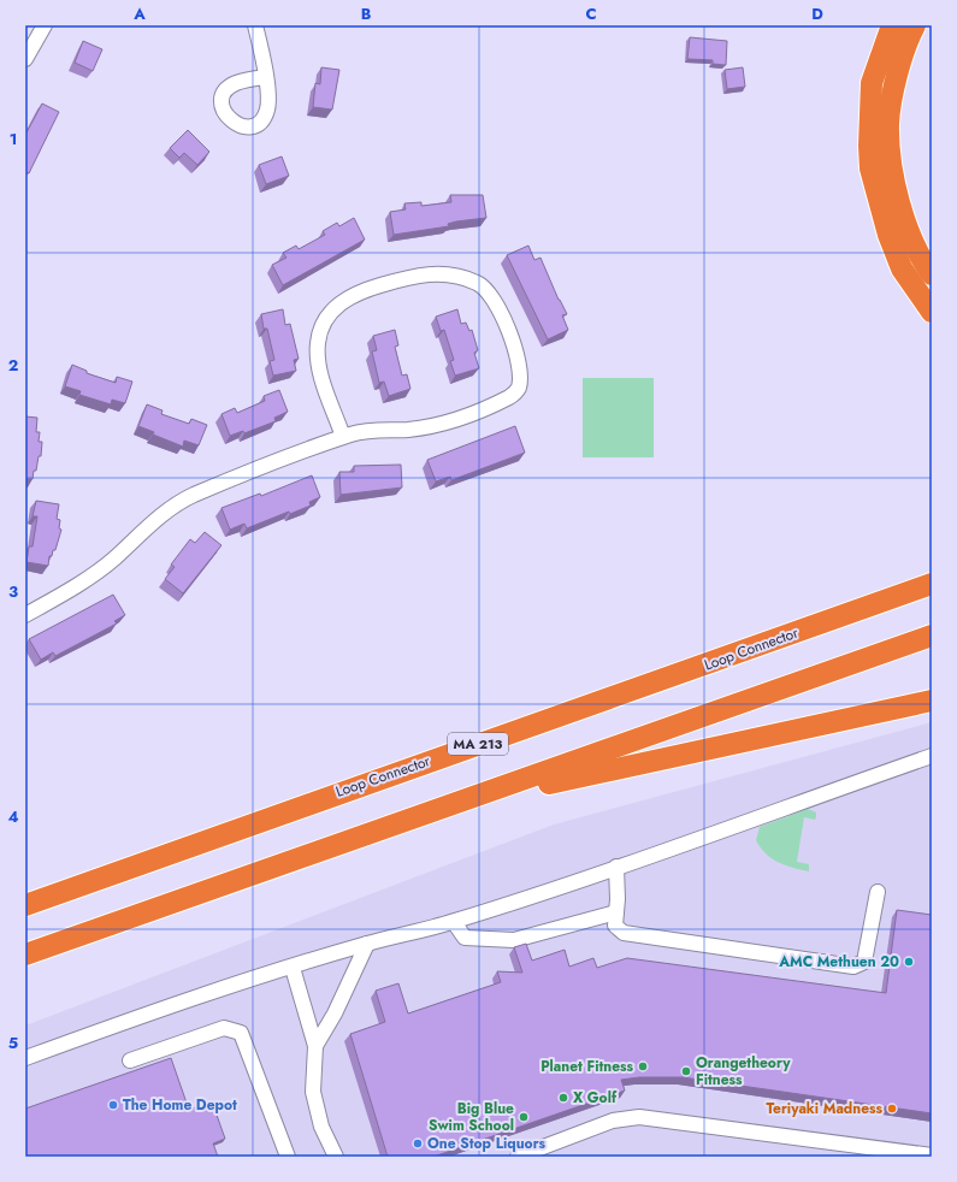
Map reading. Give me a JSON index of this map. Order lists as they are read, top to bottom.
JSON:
{
  "streets": {
    "highway": ["Loop Connector", "MA 213"]
  },
  "places": [
    "AMC Methuen 20",
    "Planet Fitness",
    "Orangetheory Fitness",
    "X Golf",
    "The Home Depot",
    "Teriyaki Madness",
    "Big Blue Swim School",
    "One Stop Liquors"
  ],
  "grid": {
    "columns": [
      "A",
      "B",
      "C",
      "D"
    ],
    "rows": [
      "1",
      "2",
      "3",
      "4",
      "5"
    ]
  }
}
